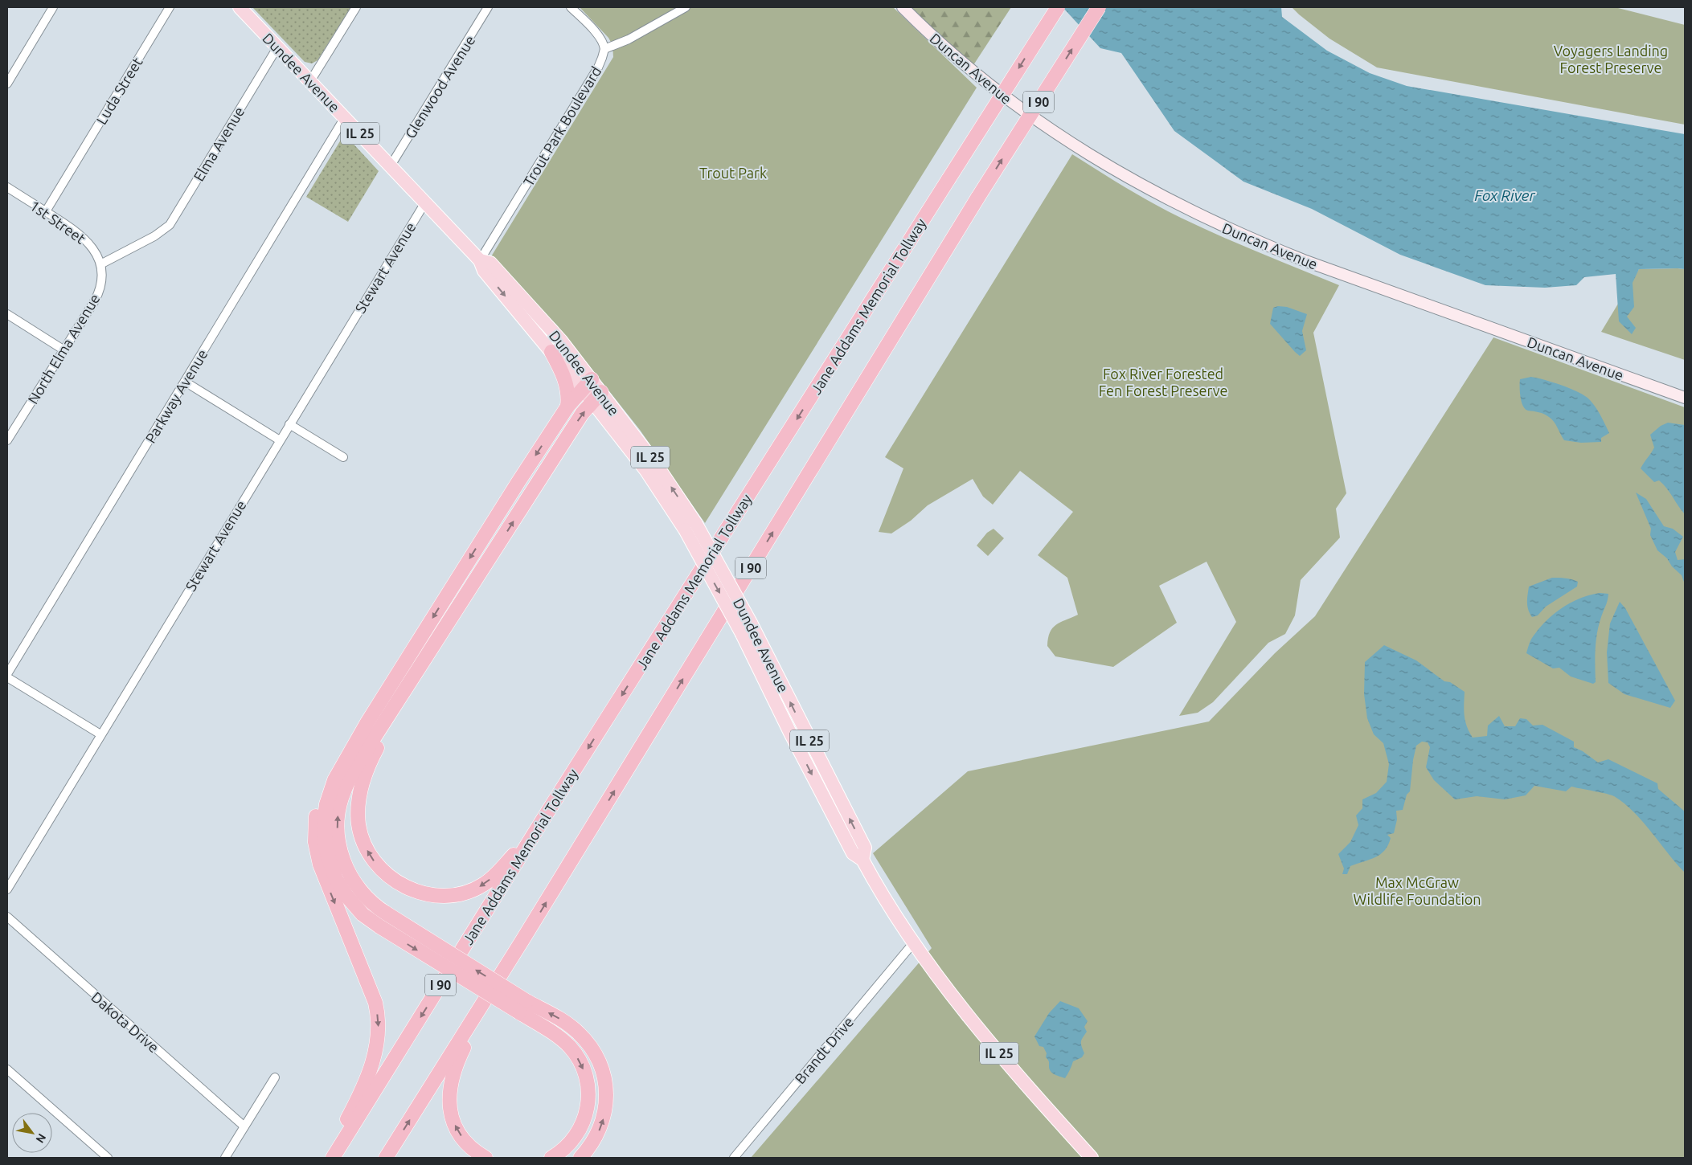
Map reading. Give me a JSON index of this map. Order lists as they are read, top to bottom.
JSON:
{
  "streets": {
    "highway": ["I 90", "Jane Addams Memorial Tollway"],
    "main road": ["Dundee Avenue", "IL 25"],
    "street": [
      "Duncan Avenue",
      "Glenwood Avenue",
      "Luda Street",
      "Trout Park Boulevard",
      "Elma Avenue",
      "1st Street",
      "Stewart Avenue",
      "North Elma Avenue",
      "Parkway Avenue",
      "Dakota Drive",
      "Brandt Drive"
    ]
  },
  "crossings": [
    ["Dundee Avenue", "Glenwood Avenue"],
    ["Dundee Avenue", "Trout Park Boulevard"],
    ["Dundee Avenue", "IL 25"],
    ["Dundee Avenue", "Elma Avenue"],
    ["Dundee Avenue", "Stewart Avenue"],
    ["Dundee Avenue", "Parkway Avenue"],
    ["Dundee Avenue", "Brandt Drive"],
    ["Luda Street", "1st Street"],
    ["IL 25", "Brandt Drive"],
    ["Elma Avenue", "1st Street"],
    ["Elma Avenue", "North Elma Avenue"],
    ["1st Street", "North Elma Avenue"]
  ],
  "water": ["Fox River"],
  "parks": [
    "Voyagers Landing Forest Preserve",
    "Trout Park",
    "Fox River Forested Fen Forest Preserve",
    "Max McGraw Wildlife Foundation"
  ],
  "north": "bottom right"
}
